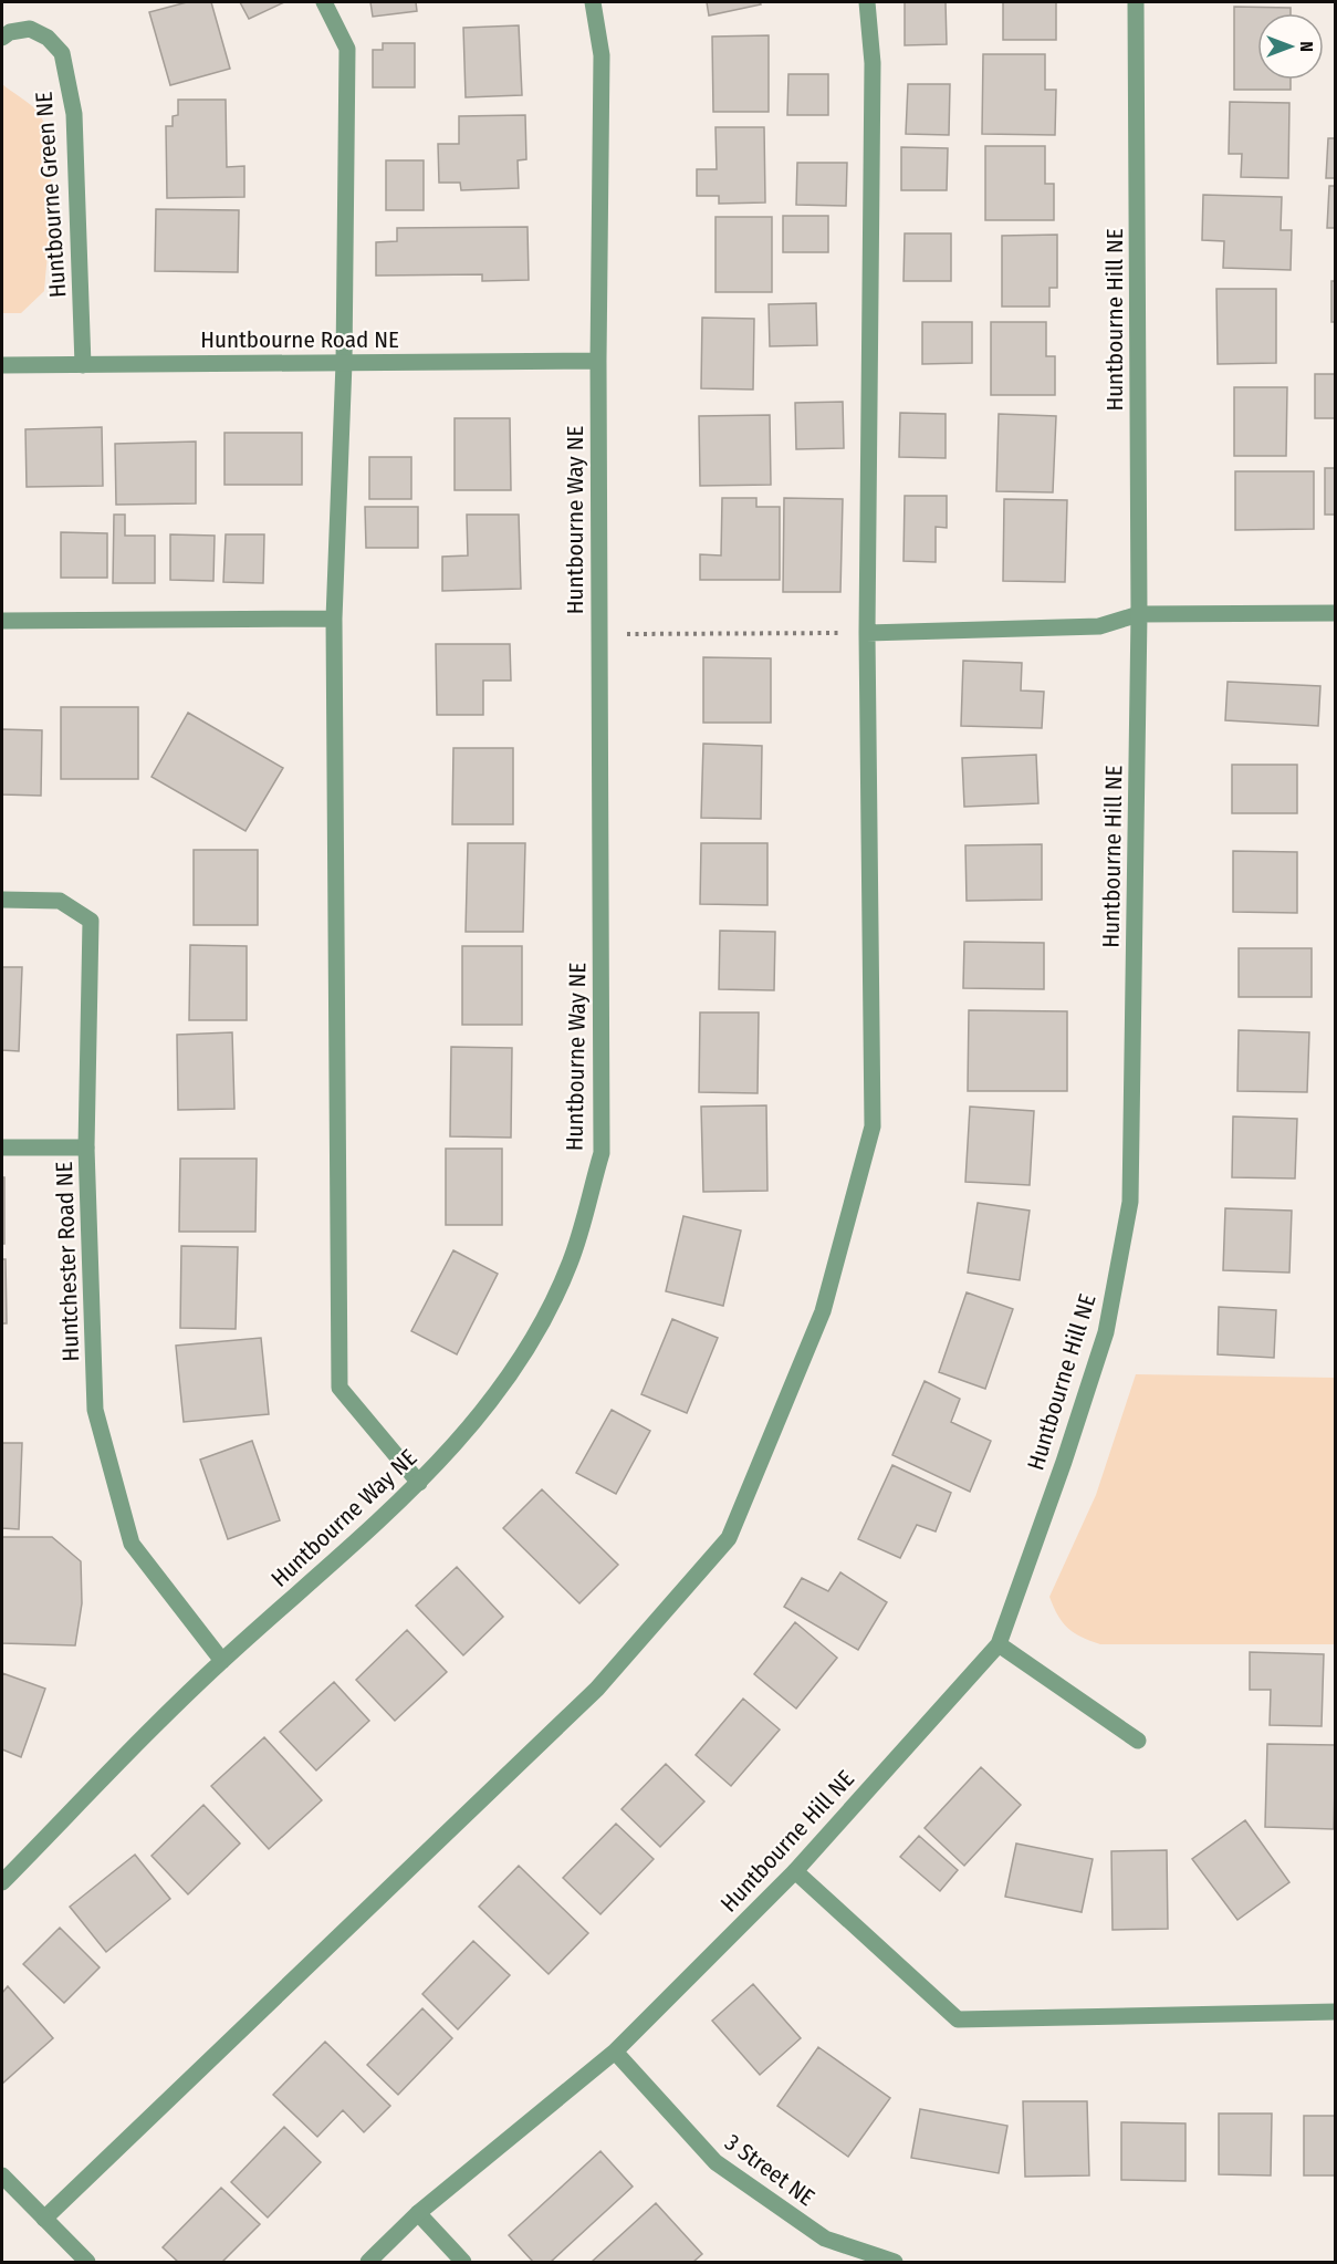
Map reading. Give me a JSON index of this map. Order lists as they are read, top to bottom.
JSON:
{
  "streets": {
    "street": [
      "Huntbourne Green NE",
      "Huntbourne Hill NE",
      "Huntbourne Road NE",
      "Huntbourne Way NE",
      "Huntchester Road NE",
      "3 Street NE"
    ]
  },
  "crossings": [
    ["Huntbourne Green NE", "Huntbourne Road NE"],
    ["Huntbourne Hill NE", "3 Street NE"],
    ["Huntbourne Road NE", "Huntbourne Way NE"],
    ["Huntbourne Way NE", "Huntchester Road NE"]
  ],
  "north": "right"
}
